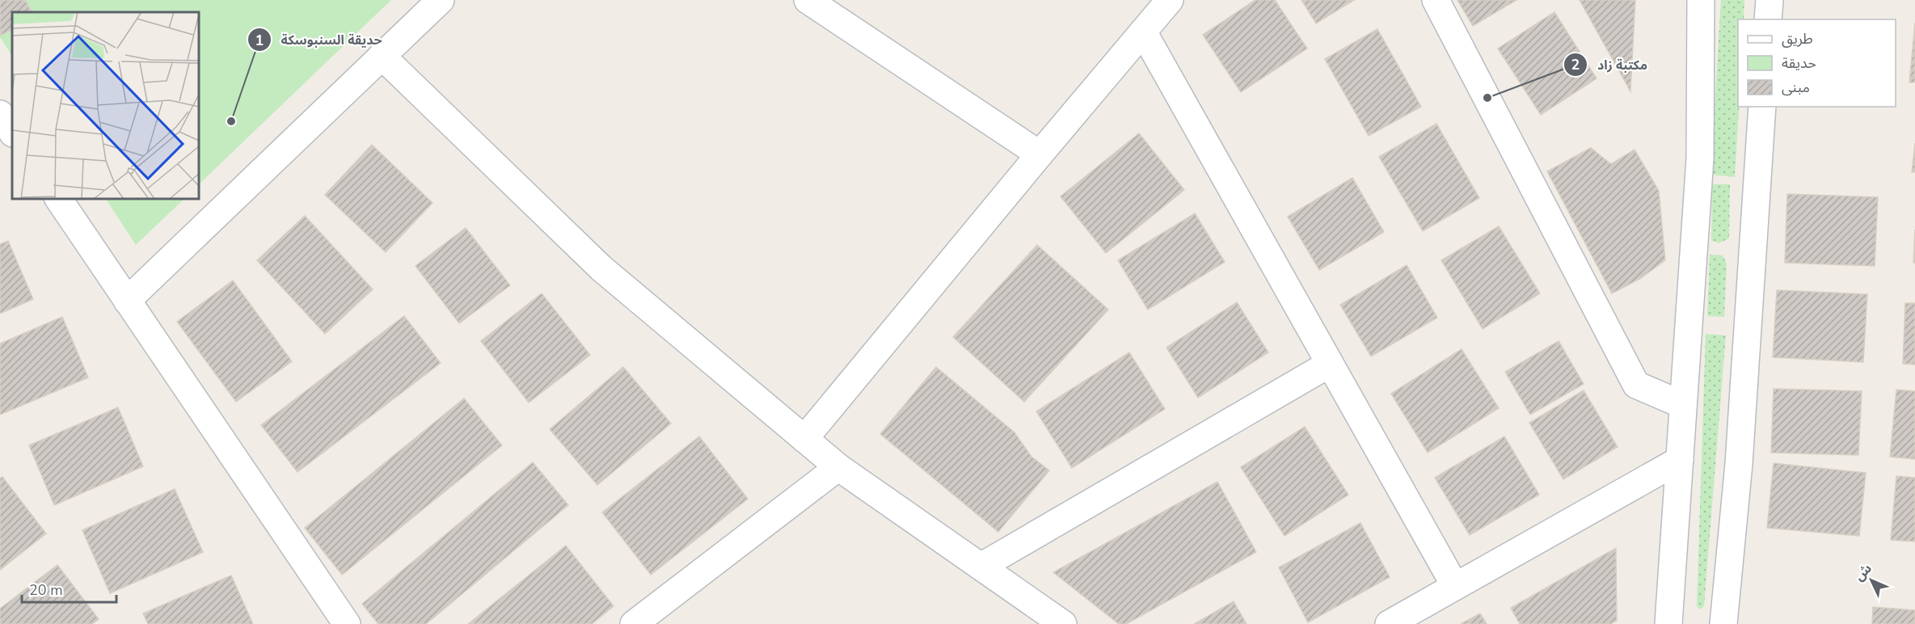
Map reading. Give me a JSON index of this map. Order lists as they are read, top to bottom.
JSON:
{
  "places": ["مكتبة زاد", "حديقة السنبوسكة"],
  "legend": ["طريق", "حديقة", "مبنى"],
  "scale_bar": "20 m",
  "north": "top left"
}
